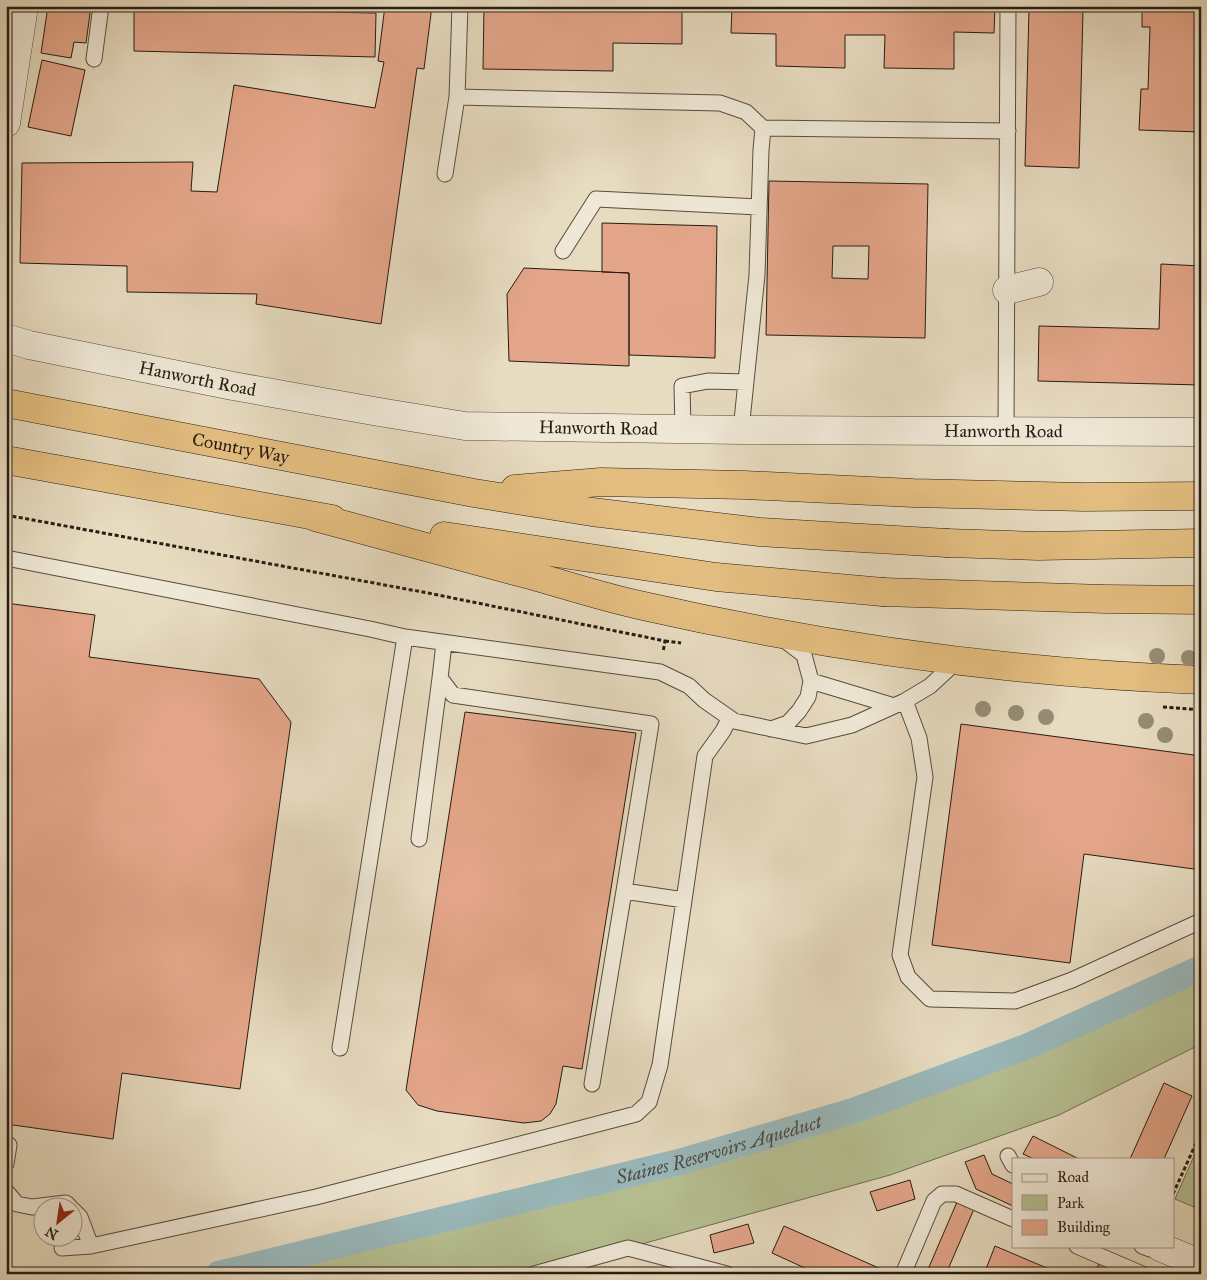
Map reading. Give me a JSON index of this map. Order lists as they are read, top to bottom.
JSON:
{
  "streets": {
    "highway": ["Country Way"],
    "street": ["Hanworth Road"]
  },
  "water": ["Staines Reservoirs Aqueduct"],
  "legend": ["Road", "Park", "Building"],
  "north": "bottom left"
}
